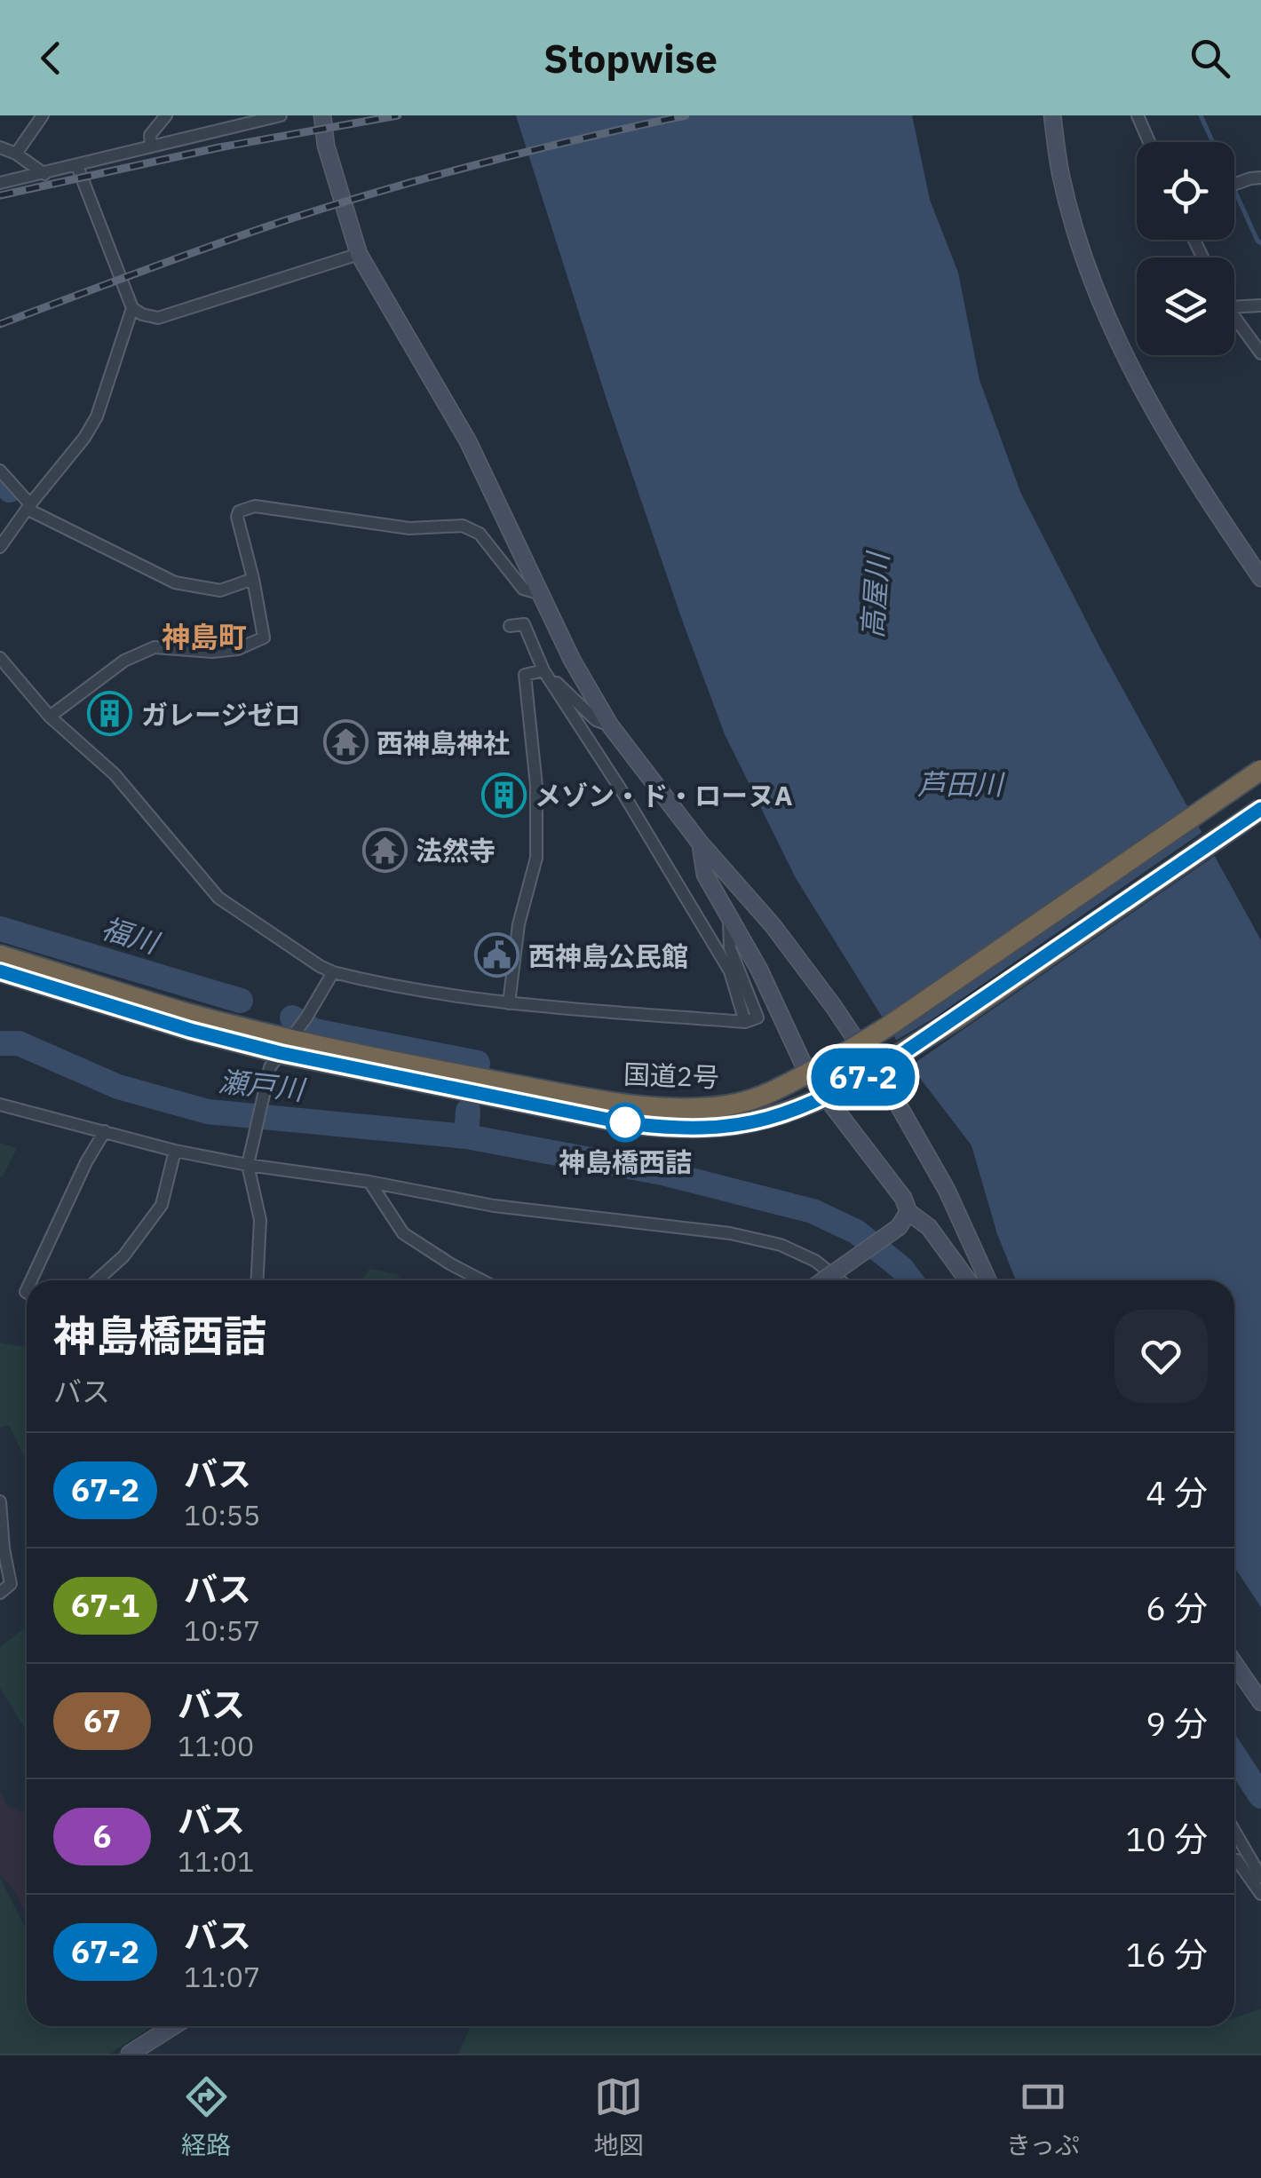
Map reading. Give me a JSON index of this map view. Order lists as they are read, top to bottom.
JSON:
{
  "streets": {
    "highway": ["国道2号"]
  },
  "districts": ["神島町"],
  "water": [
    "高屋川",
    "芦田川",
    "福川",
    "瀬戸川"
  ],
  "places": {
    "building": ["ガレージゼロ", "メゾン・ド・ローヌA"],
    "temple": ["西神島神社", "法然寺"],
    "public building": ["西神島公民館"],
    "other": ["神島橋西詰"]
  },
  "lines": ["bus line 67-2"],
  "page": {
    "header": "Stopwise",
    "on_map": "67-2",
    "heading": ["神島橋西詰", "バス"],
    "list": [
      {
        "mark": "67-2",
        "name": "バス",
        "note": "10:55",
        "value": "4 分"
      },
      {
        "mark": "67-1",
        "name": "バス",
        "note": "10:57",
        "value": "6 分"
      },
      {
        "mark": "67",
        "name": "バス",
        "note": "11:00",
        "value": "9 分"
      },
      {
        "mark": "6",
        "name": "バス",
        "note": "11:01",
        "value": "10 分"
      },
      {
        "mark": "67-2",
        "name": "バス",
        "note": "11:07",
        "value": "16 分"
      }
    ],
    "tabs": ["経路", "地図", "きっぷ"]
  }
}
